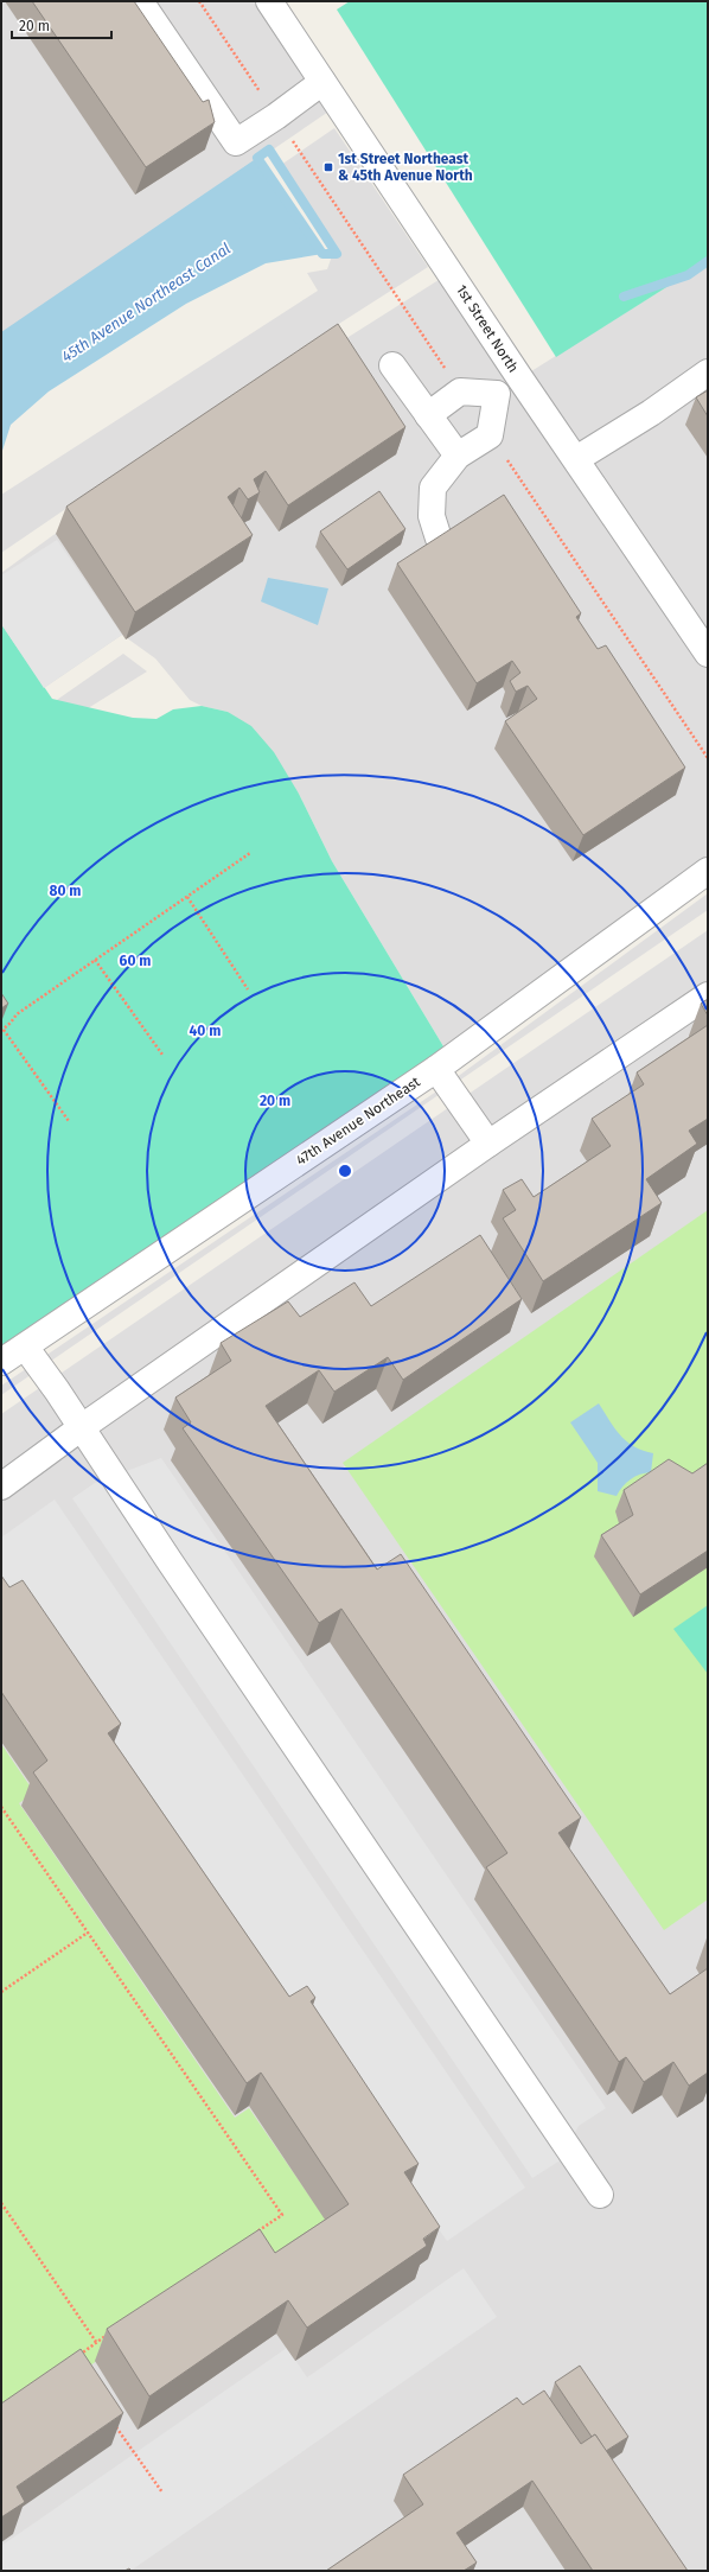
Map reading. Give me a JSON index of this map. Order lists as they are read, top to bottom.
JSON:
{
  "streets": {
    "street": ["1st Street North", "47th Avenue Northeast"]
  },
  "water": ["45th Avenue Northeast Canal"],
  "places": {
    "transit": ["1st Street Northeast & 45th Avenue North"]
  },
  "scale_bar": "20 m",
  "rings": [
    "80 m",
    "60 m",
    "40 m",
    "20 m"
  ]
}
